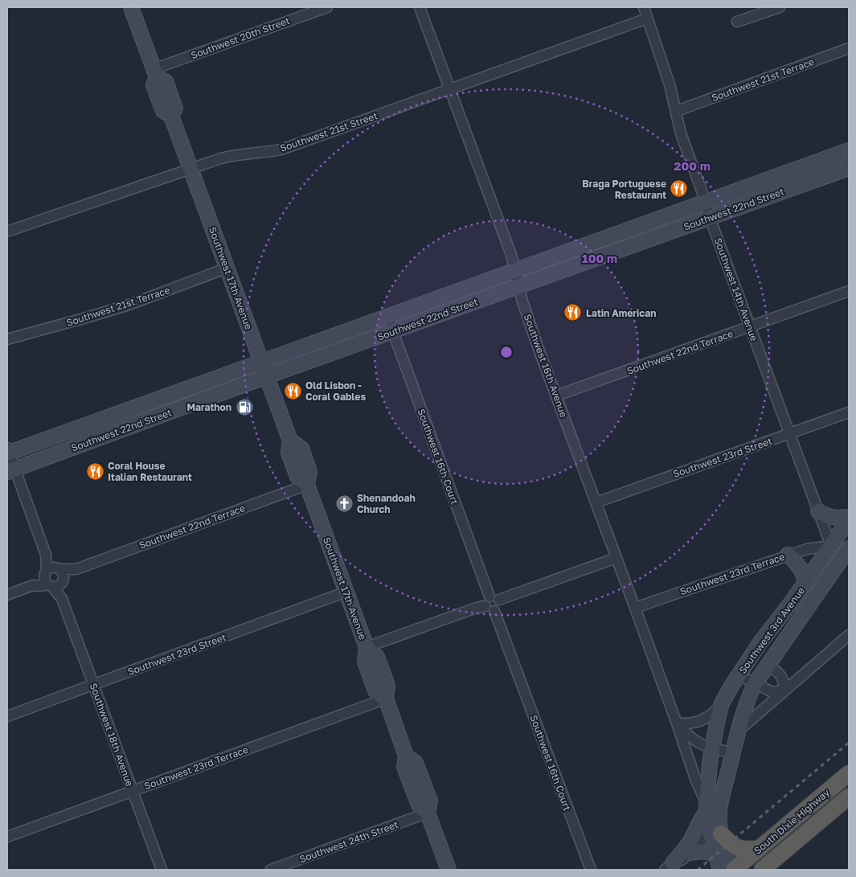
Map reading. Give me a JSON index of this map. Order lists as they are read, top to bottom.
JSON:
{
  "streets": {
    "highway": ["South Dixie Highway"],
    "main road": [
      "Southwest 22nd Street",
      "Southwest 17th Avenue",
      "Southwest 16th Avenue",
      "Southwest 3rd Avenue"
    ],
    "street": [
      "Southwest 20th Street",
      "Southwest 21st Terrace",
      "Southwest 21st Street",
      "Southwest 14th Avenue",
      "Southwest 22nd Terrace",
      "Southwest 16th Court",
      "Southwest 23rd Street",
      "Southwest 23rd Terrace",
      "Southwest 18th Avenue",
      "Southwest 24th Street"
    ]
  },
  "crossings": [
    ["Southwest 20th Street", "Southwest 17th Avenue"],
    ["Southwest 21st Terrace", "Southwest 17th Avenue"],
    ["Southwest 21st Terrace", "Southwest 14th Avenue"],
    ["Southwest 21st Street", "Southwest 17th Avenue"],
    ["Southwest 21st Street", "Southwest 14th Avenue"],
    ["Southwest 21st Street", "Southwest 16th Avenue"],
    ["Southwest 22nd Street", "Southwest 17th Avenue"],
    ["Southwest 22nd Street", "Southwest 14th Avenue"],
    ["Southwest 22nd Street", "Southwest 16th Avenue"],
    ["Southwest 22nd Street", "Southwest 16th Court"],
    ["Southwest 17th Avenue", "Southwest 22nd Terrace"],
    ["Southwest 17th Avenue", "Southwest 23rd Street"],
    ["Southwest 17th Avenue", "Southwest 23rd Terrace"],
    ["Southwest 17th Avenue", "Southwest 24th Street"],
    ["Southwest 14th Avenue", "Southwest 22nd Terrace"],
    ["Southwest 14th Avenue", "Southwest 23rd Street"],
    ["Southwest 14th Avenue", "Southwest 23rd Terrace"],
    ["Southwest 14th Avenue", "Southwest 3rd Avenue"],
    ["Southwest 22nd Terrace", "Southwest 16th Avenue"],
    ["Southwest 22nd Terrace", "Southwest 18th Avenue"],
    ["Southwest 16th Avenue", "Southwest 23rd Street"],
    ["Southwest 16th Avenue", "Southwest 23rd Terrace"],
    ["Southwest 16th Avenue", "Southwest 3rd Avenue"],
    ["Southwest 16th Avenue", "South Dixie Highway"],
    ["Southwest 23rd Street", "Southwest 18th Avenue"],
    ["Southwest 23rd Terrace", "Southwest 3rd Avenue"],
    ["Southwest 23rd Terrace", "Southwest 18th Avenue"]
  ],
  "places": {
    "restaurant": [
      "Braga Portuguese Restaurant",
      "Latin American",
      "Old Lisbon - Coral Gables",
      "Coral House Italian Restaurant"
    ],
    "fuel station": ["Marathon"],
    "church": ["Shenandoah Church"]
  },
  "rings": ["200 m", "100 m"]
}
